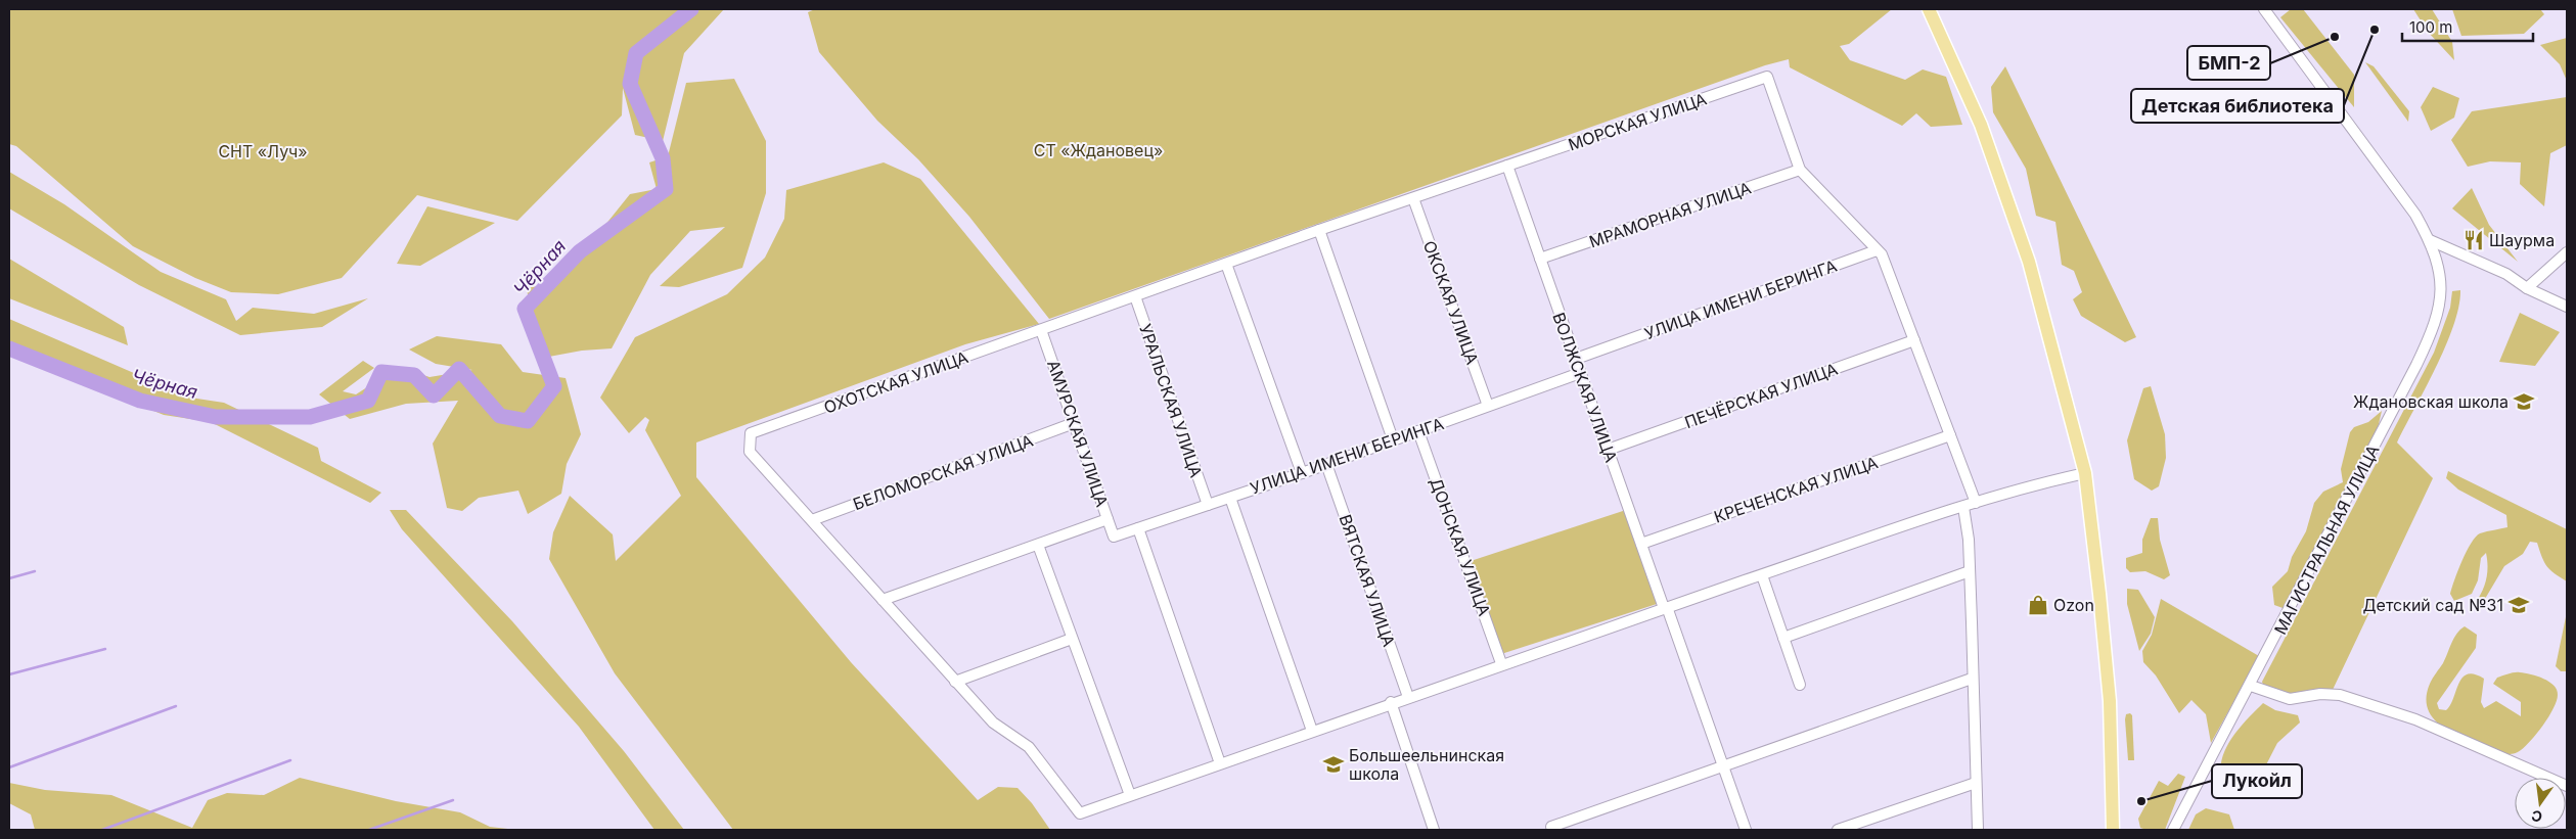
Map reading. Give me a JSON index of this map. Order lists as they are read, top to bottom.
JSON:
{
  "streets": {
    "street": [
      "МОРСКАЯ УЛИЦА",
      "МРАМОРНАЯ УЛИЦА",
      "УЛИЦА ИМЕНИ БЕРИНГА",
      "ОКСКАЯ УЛИЦА",
      "ОХОТСКАЯ УЛИЦА",
      "ВОЛЖСКАЯ УЛИЦА",
      "ПЕЧЁРСКАЯ УЛИЦА",
      "УРАЛЬСКАЯ УЛИЦА",
      "АМУРСКАЯ УЛИЦА",
      "БЕЛОМОРСКАЯ УЛИЦА",
      "КРЕЧЕНСКАЯ УЛИЦА",
      "МАГИСТРАЛЬНАЯ УЛИЦА",
      "ДОНСКАЯ УЛИЦА",
      "ВЯТСКАЯ УЛИЦА"
    ]
  },
  "crossings": [
    ["МОРСКАЯ УЛИЦА", "МРАМОРНАЯ УЛИЦА"],
    ["МОРСКАЯ УЛИЦА", "ОКСКАЯ УЛИЦА"],
    ["МОРСКАЯ УЛИЦА", "ОХОТСКАЯ УЛИЦА"],
    ["МОРСКАЯ УЛИЦА", "ВОЛЖСКАЯ УЛИЦА"],
    ["МРАМОРНАЯ УЛИЦА", "ВОЛЖСКАЯ УЛИЦА"],
    ["УЛИЦА ИМЕНИ БЕРИНГА", "ОКСКАЯ УЛИЦА"],
    ["УЛИЦА ИМЕНИ БЕРИНГА", "ВОЛЖСКАЯ УЛИЦА"],
    ["УЛИЦА ИМЕНИ БЕРИНГА", "УРАЛЬСКАЯ УЛИЦА"],
    ["УЛИЦА ИМЕНИ БЕРИНГА", "АМУРСКАЯ УЛИЦА"],
    ["УЛИЦА ИМЕНИ БЕРИНГА", "ДОНСКАЯ УЛИЦА"],
    ["УЛИЦА ИМЕНИ БЕРИНГА", "ВЯТСКАЯ УЛИЦА"],
    ["ОХОТСКАЯ УЛИЦА", "УРАЛЬСКАЯ УЛИЦА"],
    ["ОХОТСКАЯ УЛИЦА", "АМУРСКАЯ УЛИЦА"],
    ["ОХОТСКАЯ УЛИЦА", "БЕЛОМОРСКАЯ УЛИЦА"],
    ["ВОЛЖСКАЯ УЛИЦА", "ПЕЧЁРСКАЯ УЛИЦА"],
    ["ВОЛЖСКАЯ УЛИЦА", "КРЕЧЕНСКАЯ УЛИЦА"],
    ["АМУРСКАЯ УЛИЦА", "БЕЛОМОРСКАЯ УЛИЦА"]
  ],
  "water": ["Чёрная"],
  "parks": ["СТ «Ждановец»", "СНТ «Луч»"],
  "places": {
    "other": ["Детская библиотека", "БМП-2", "Лукойл"],
    "restaurant": ["Шаурма"],
    "school or university": ["Ждановская школа", "Детский сад №31", "Большеельнинская школа"],
    "shop": ["Ozon"]
  },
  "scale_bar": "100 m",
  "north": "bottom"
}
